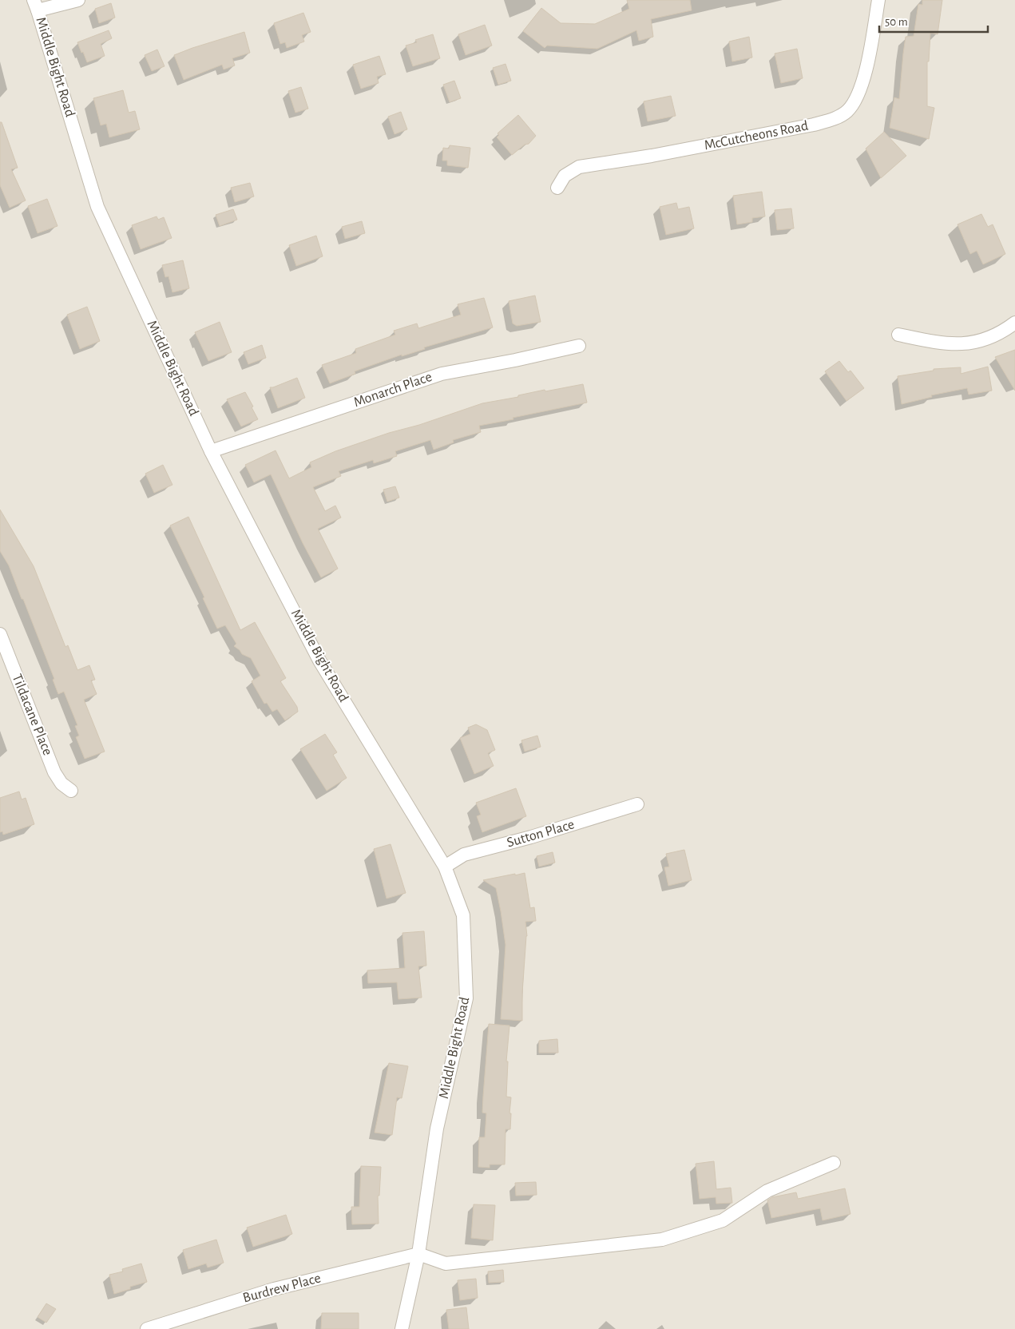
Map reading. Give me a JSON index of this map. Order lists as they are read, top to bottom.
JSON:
{
  "streets": {
    "street": [
      "Middle Bight Road",
      "McCutcheons Road",
      "Monarch Place",
      "Tildacane Place",
      "Sutton Place",
      "Burdrew Place"
    ]
  },
  "crossings": [
    ["Middle Bight Road", "Monarch Place"],
    ["Middle Bight Road", "Sutton Place"],
    ["Middle Bight Road", "Burdrew Place"]
  ],
  "scale_bar": "50 m"
}
